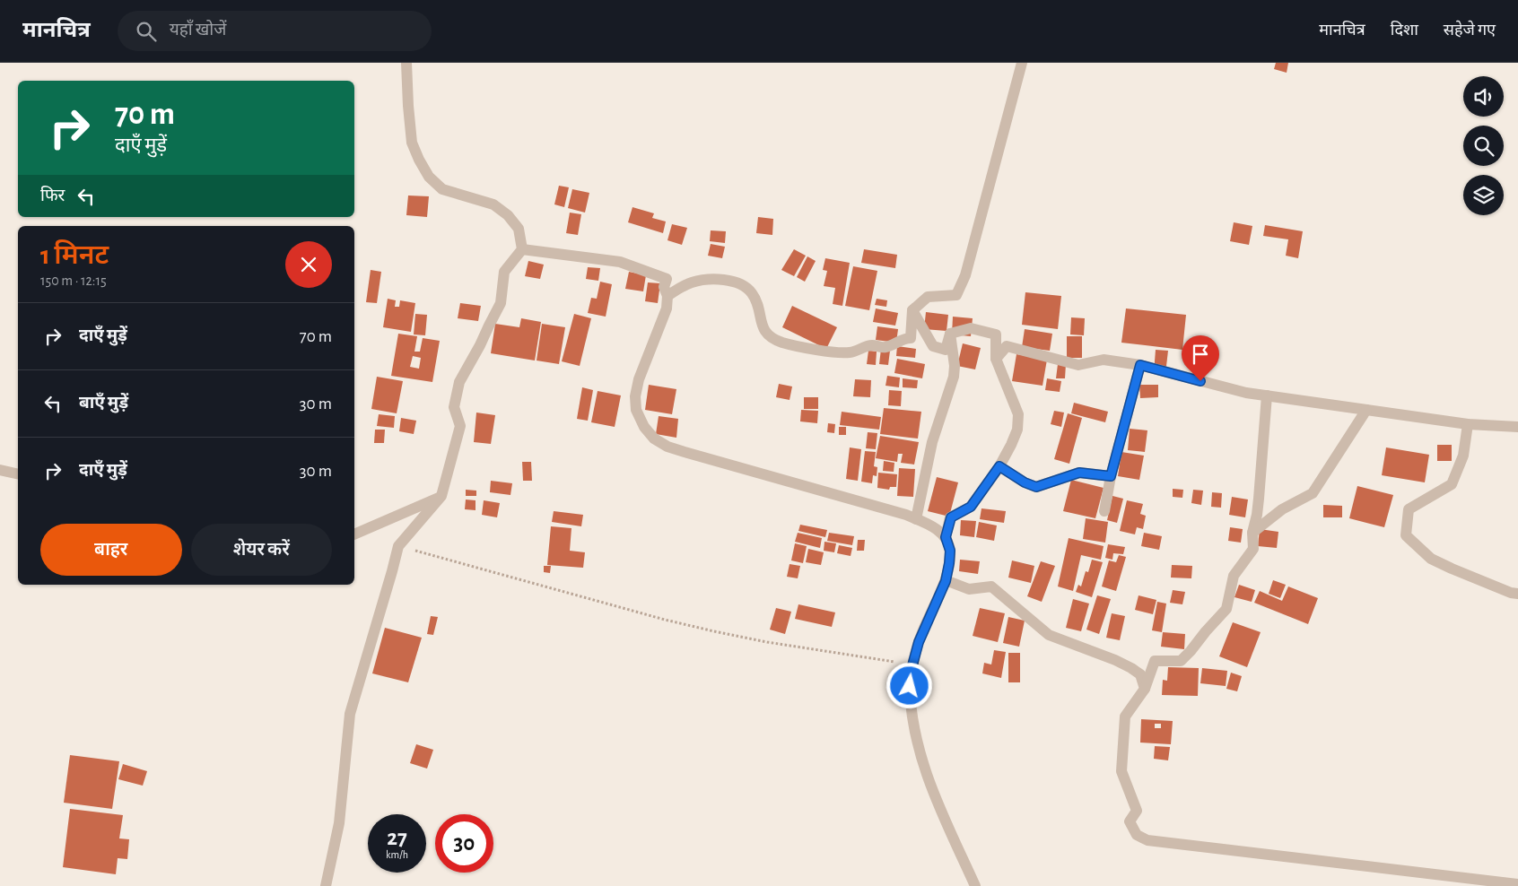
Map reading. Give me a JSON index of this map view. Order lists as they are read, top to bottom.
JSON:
{
  "page": {
    "header": "मानचित्र",
    "search": "यहाँ खोजें",
    "nav": ["मानचित्र", "दिशा", "सहेजे गए"],
    "turn": ["70 m", "दाएँ मुड़ें"],
    "then": "फिर",
    "heading": ["1 मिनट", "150 m · 12:15"],
    "list": [
      {
        "name": "दाएँ मुड़ें",
        "value": "70 m"
      },
      {
        "name": "बाएँ मुड़ें",
        "value": "30 m"
      },
      {
        "name": "दाएँ मुड़ें",
        "value": "30 m"
      }
    ],
    "buttons": ["बाहर", "शेयर करें"],
    "speed": "27 km/h",
    "limit": "30"
  }
}
